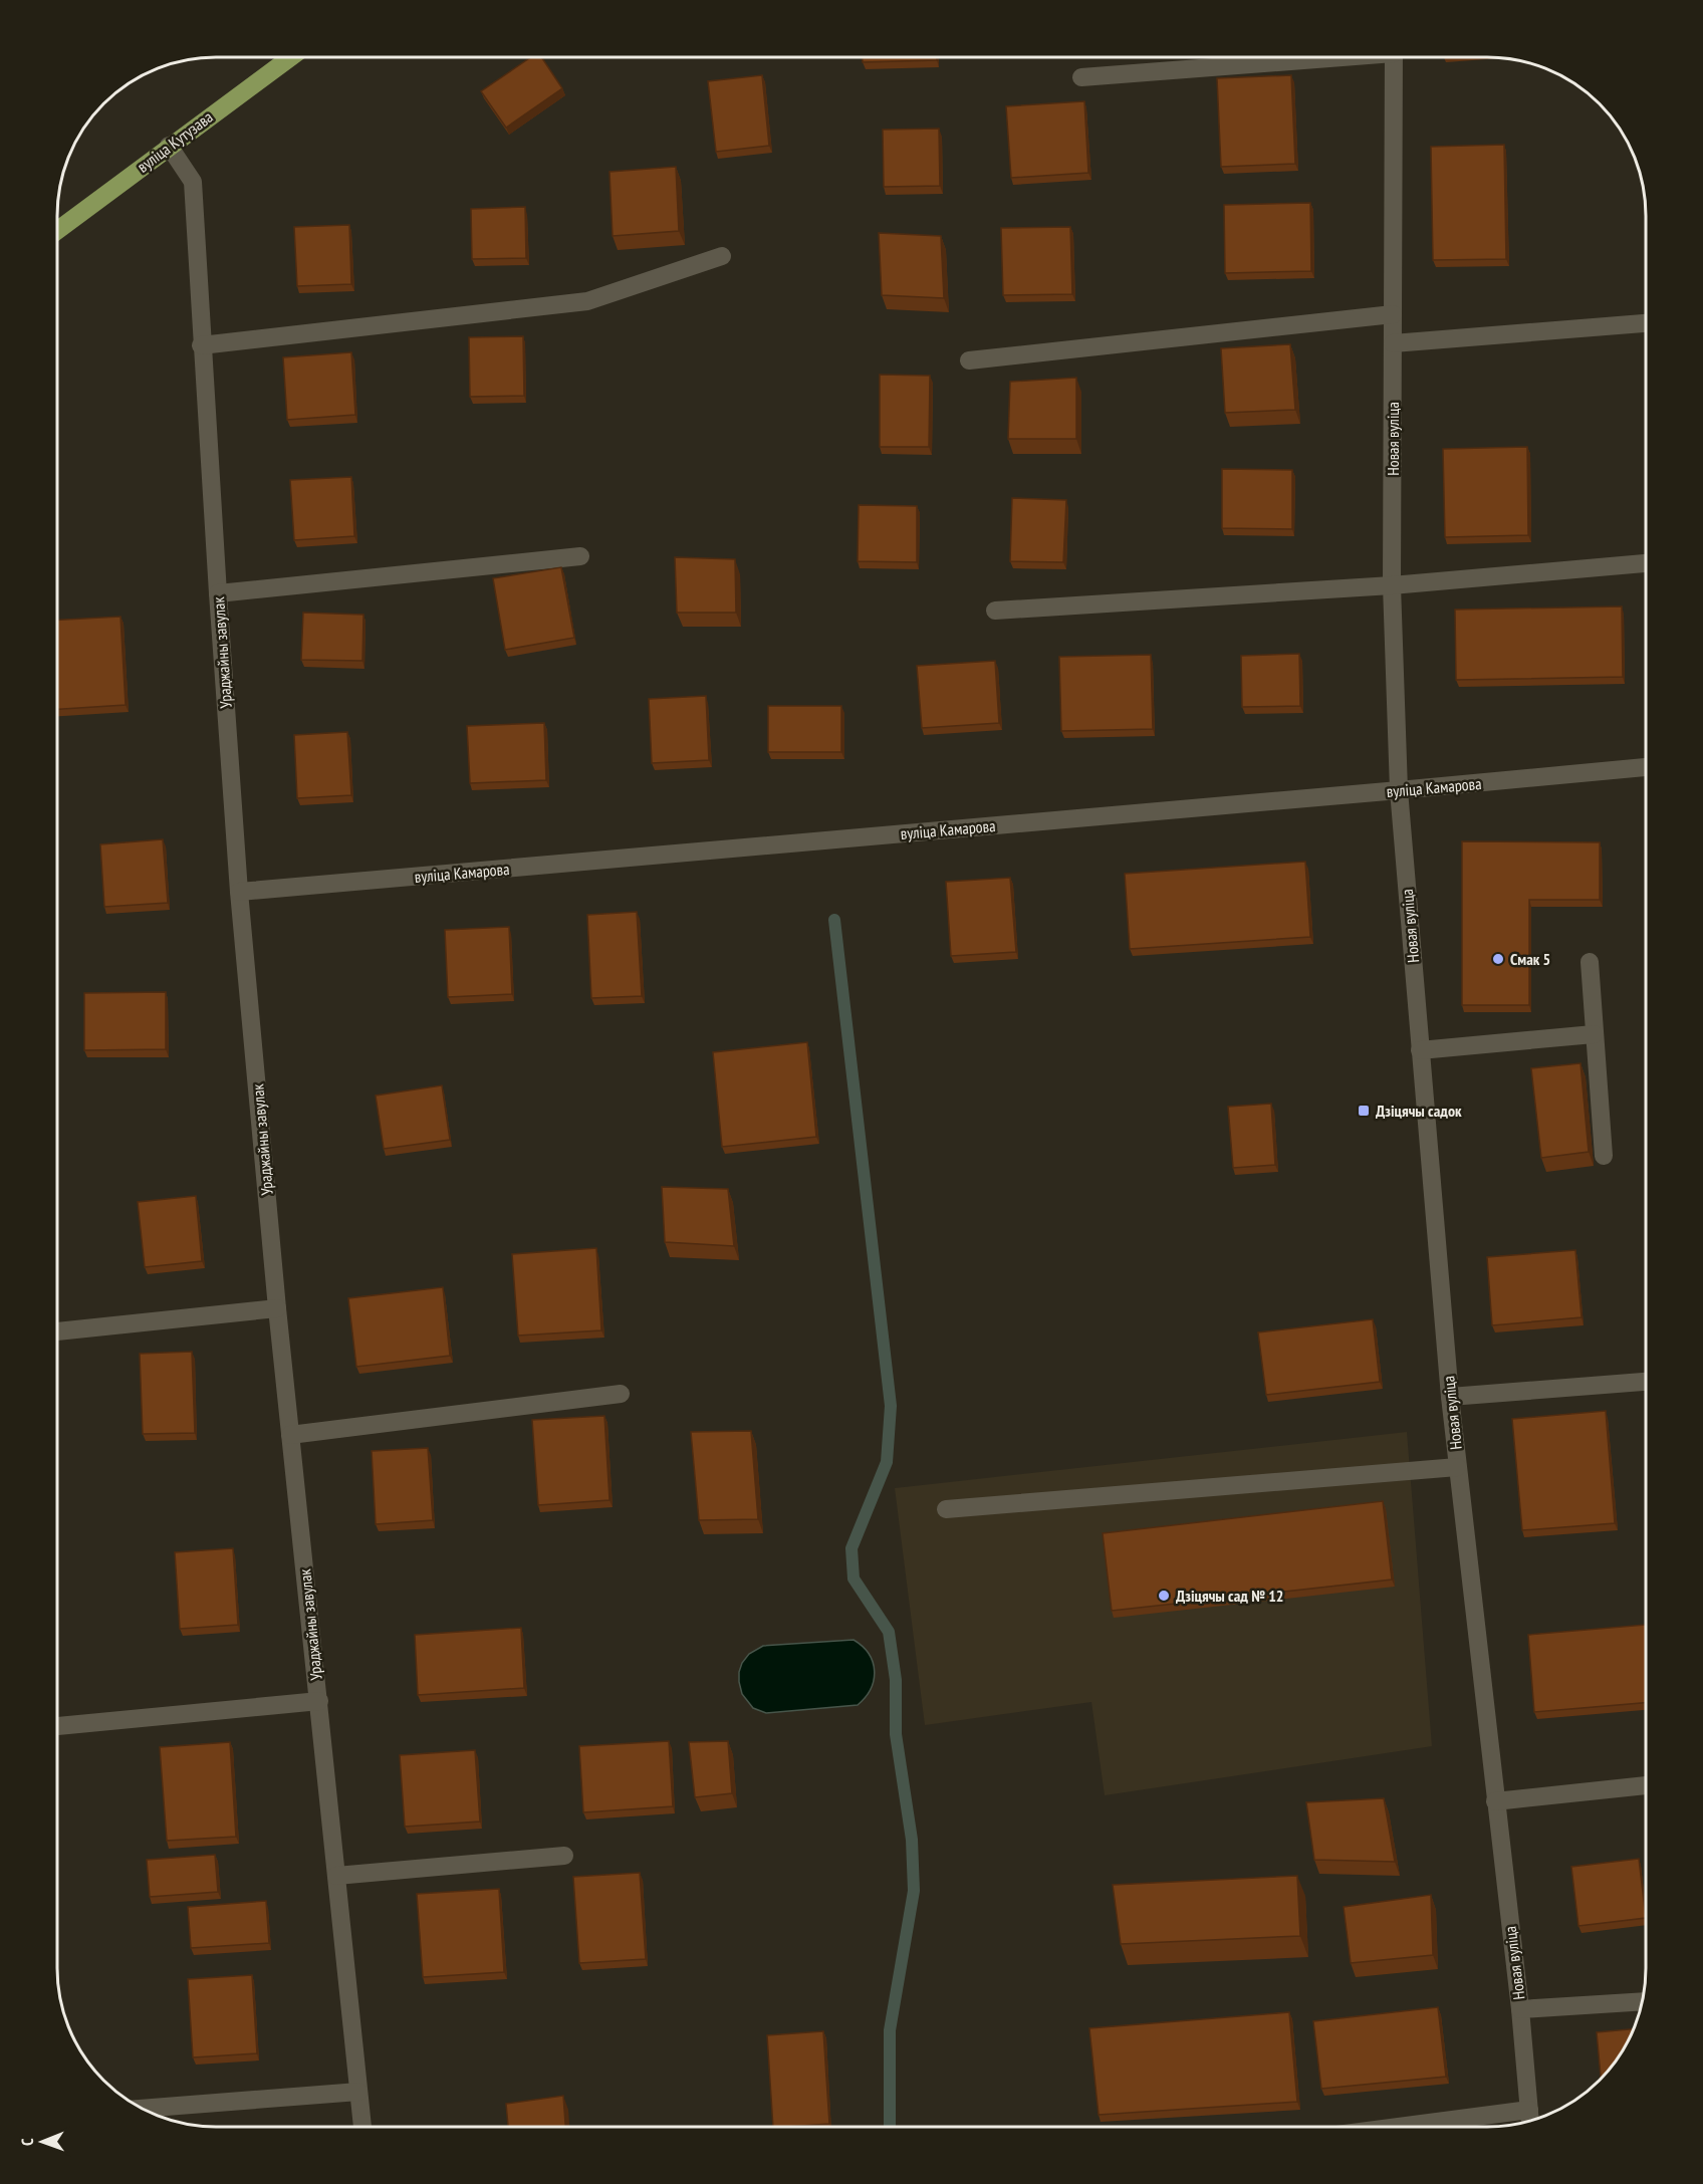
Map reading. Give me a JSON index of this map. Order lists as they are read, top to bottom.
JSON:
{
  "streets": {
    "main road": ["вуліца Кутузава"],
    "street": ["Новая вуліца", "Ураджайны завулак", "вуліца Камарова"]
  },
  "crossings": [
    ["вуліца Кутузава", "Ураджайны завулак"],
    ["Новая вуліца", "вуліца Камарова"],
    ["Ураджайны завулак", "вуліца Камарова"]
  ],
  "places": {
    "other": ["Смак 5", "Дзіцячы сад № 12"],
    "transit": ["Дзіцячы садок"]
  },
  "north": "left"
}
